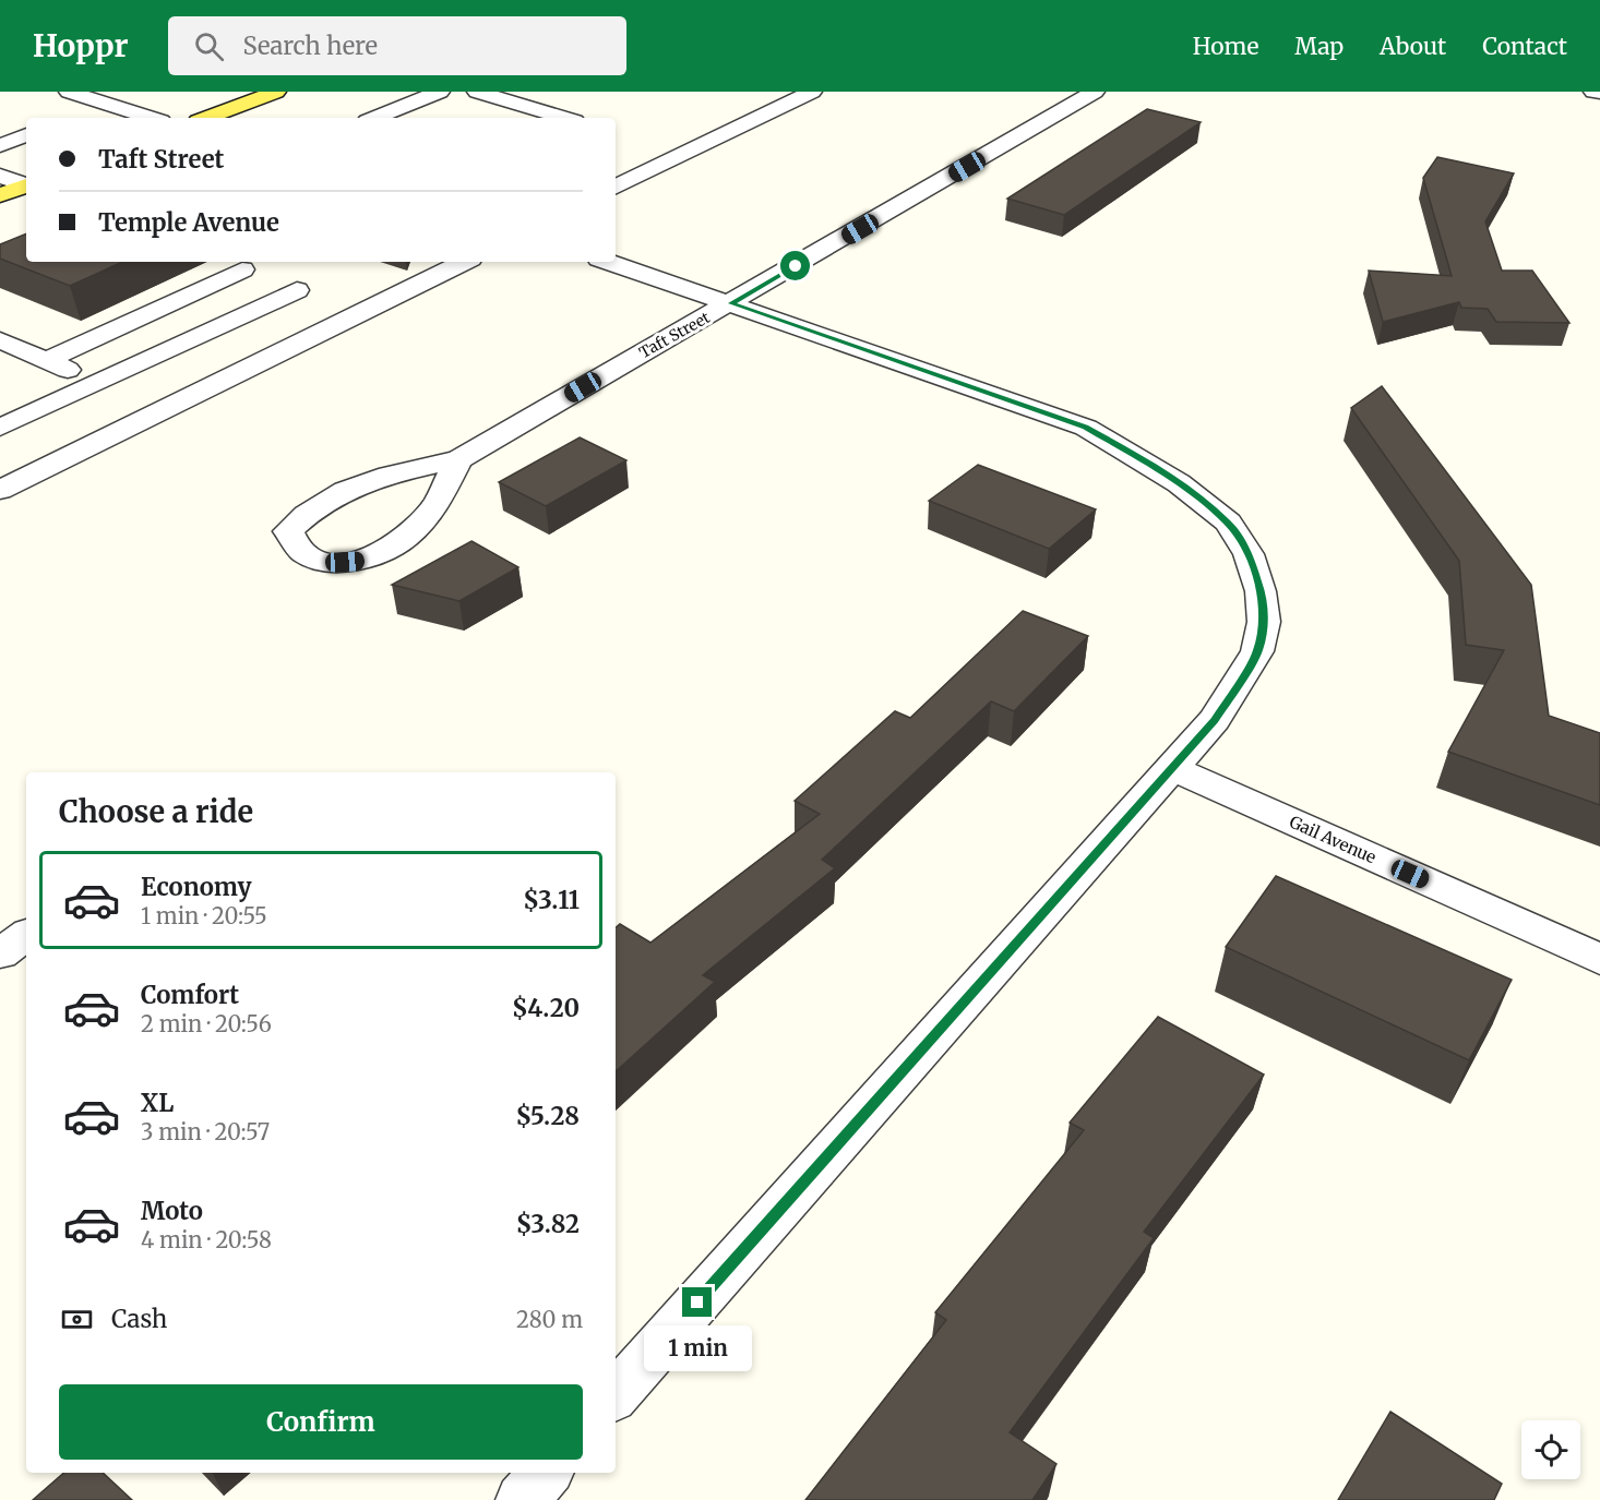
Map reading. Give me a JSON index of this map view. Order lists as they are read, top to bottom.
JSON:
{
  "streets": {
    "street": ["Taft Street", "Gail Avenue"]
  },
  "page": {
    "header": "Hoppr",
    "search": "Search here",
    "nav": [
      "Home",
      "Map",
      "About",
      "Contact"
    ],
    "banner": ["Taft Street", "Temple Avenue"],
    "heading": "Choose a ride",
    "list": [
      {
        "name": "Economy",
        "note": "1 min · 20:55",
        "value": "$3.11"
      },
      {
        "name": "Comfort",
        "note": "2 min · 20:56",
        "value": "$4.20"
      },
      {
        "name": "XL",
        "note": "3 min · 20:57",
        "value": "$5.28"
      },
      {
        "name": "Moto",
        "note": "4 min · 20:58",
        "value": "$3.82"
      }
    ],
    "pay": ["Cash", "280 m"],
    "bubble": "1 min",
    "buttons": "Confirm"
  }
}
